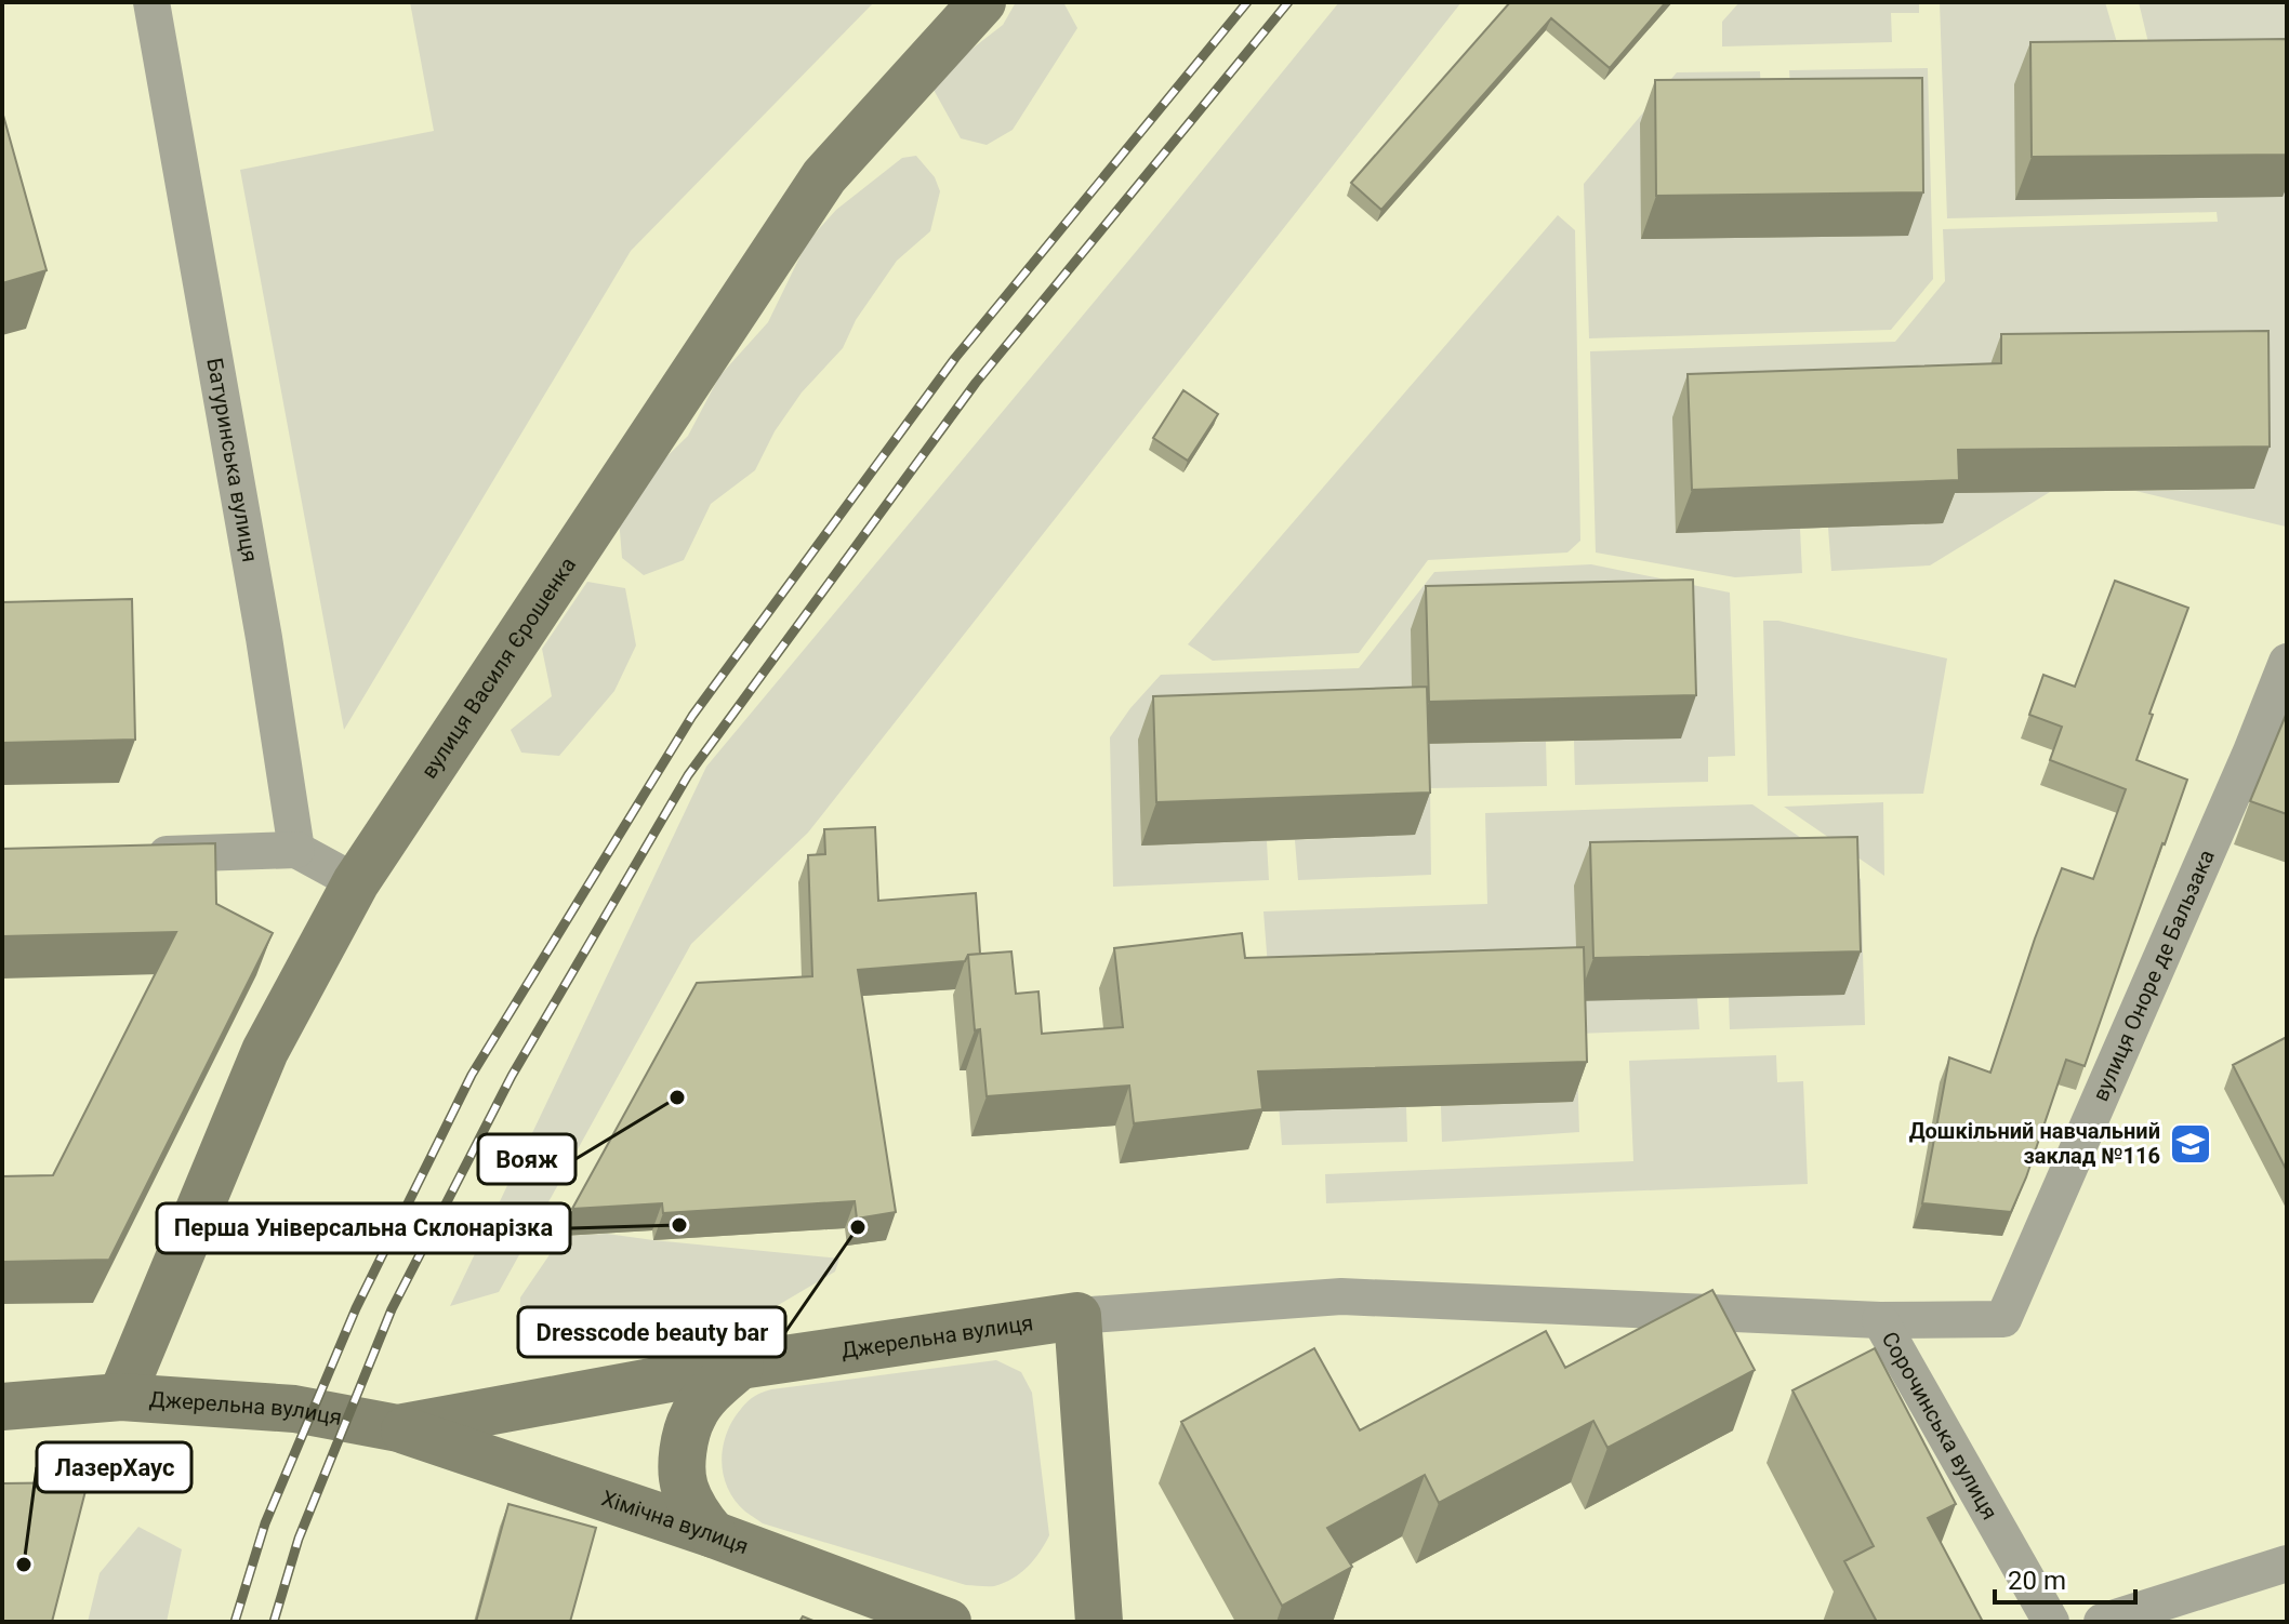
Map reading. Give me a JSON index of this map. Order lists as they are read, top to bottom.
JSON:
{
  "streets": {
    "street": [
      "Батуринська вулиця",
      "вулиця Василя Єрошенка",
      "вулиця Оноре де Бальзака",
      "Джерельна вулиця",
      "Сорочинська вулиця",
      "Хімічна вулиця"
    ]
  },
  "crossings": [
    ["вулиця Василя Єрошенка", "Джерельна вулиця"],
    ["вулиця Оноре де Бальзака", "Джерельна вулиця"],
    ["вулиця Оноре де Бальзака", "Сорочинська вулиця"],
    ["Джерельна вулиця", "Сорочинська вулиця"],
    ["Джерельна вулиця", "Хімічна вулиця"]
  ],
  "places": {
    "other": [
      "Вояж",
      "Перша Універсальна Склонарізка",
      "Dresscode beauty bar",
      "ЛазерХаус"
    ],
    "school or university": ["Дошкільний навчальний заклад №116"]
  },
  "scale_bar": "20 m"
}
